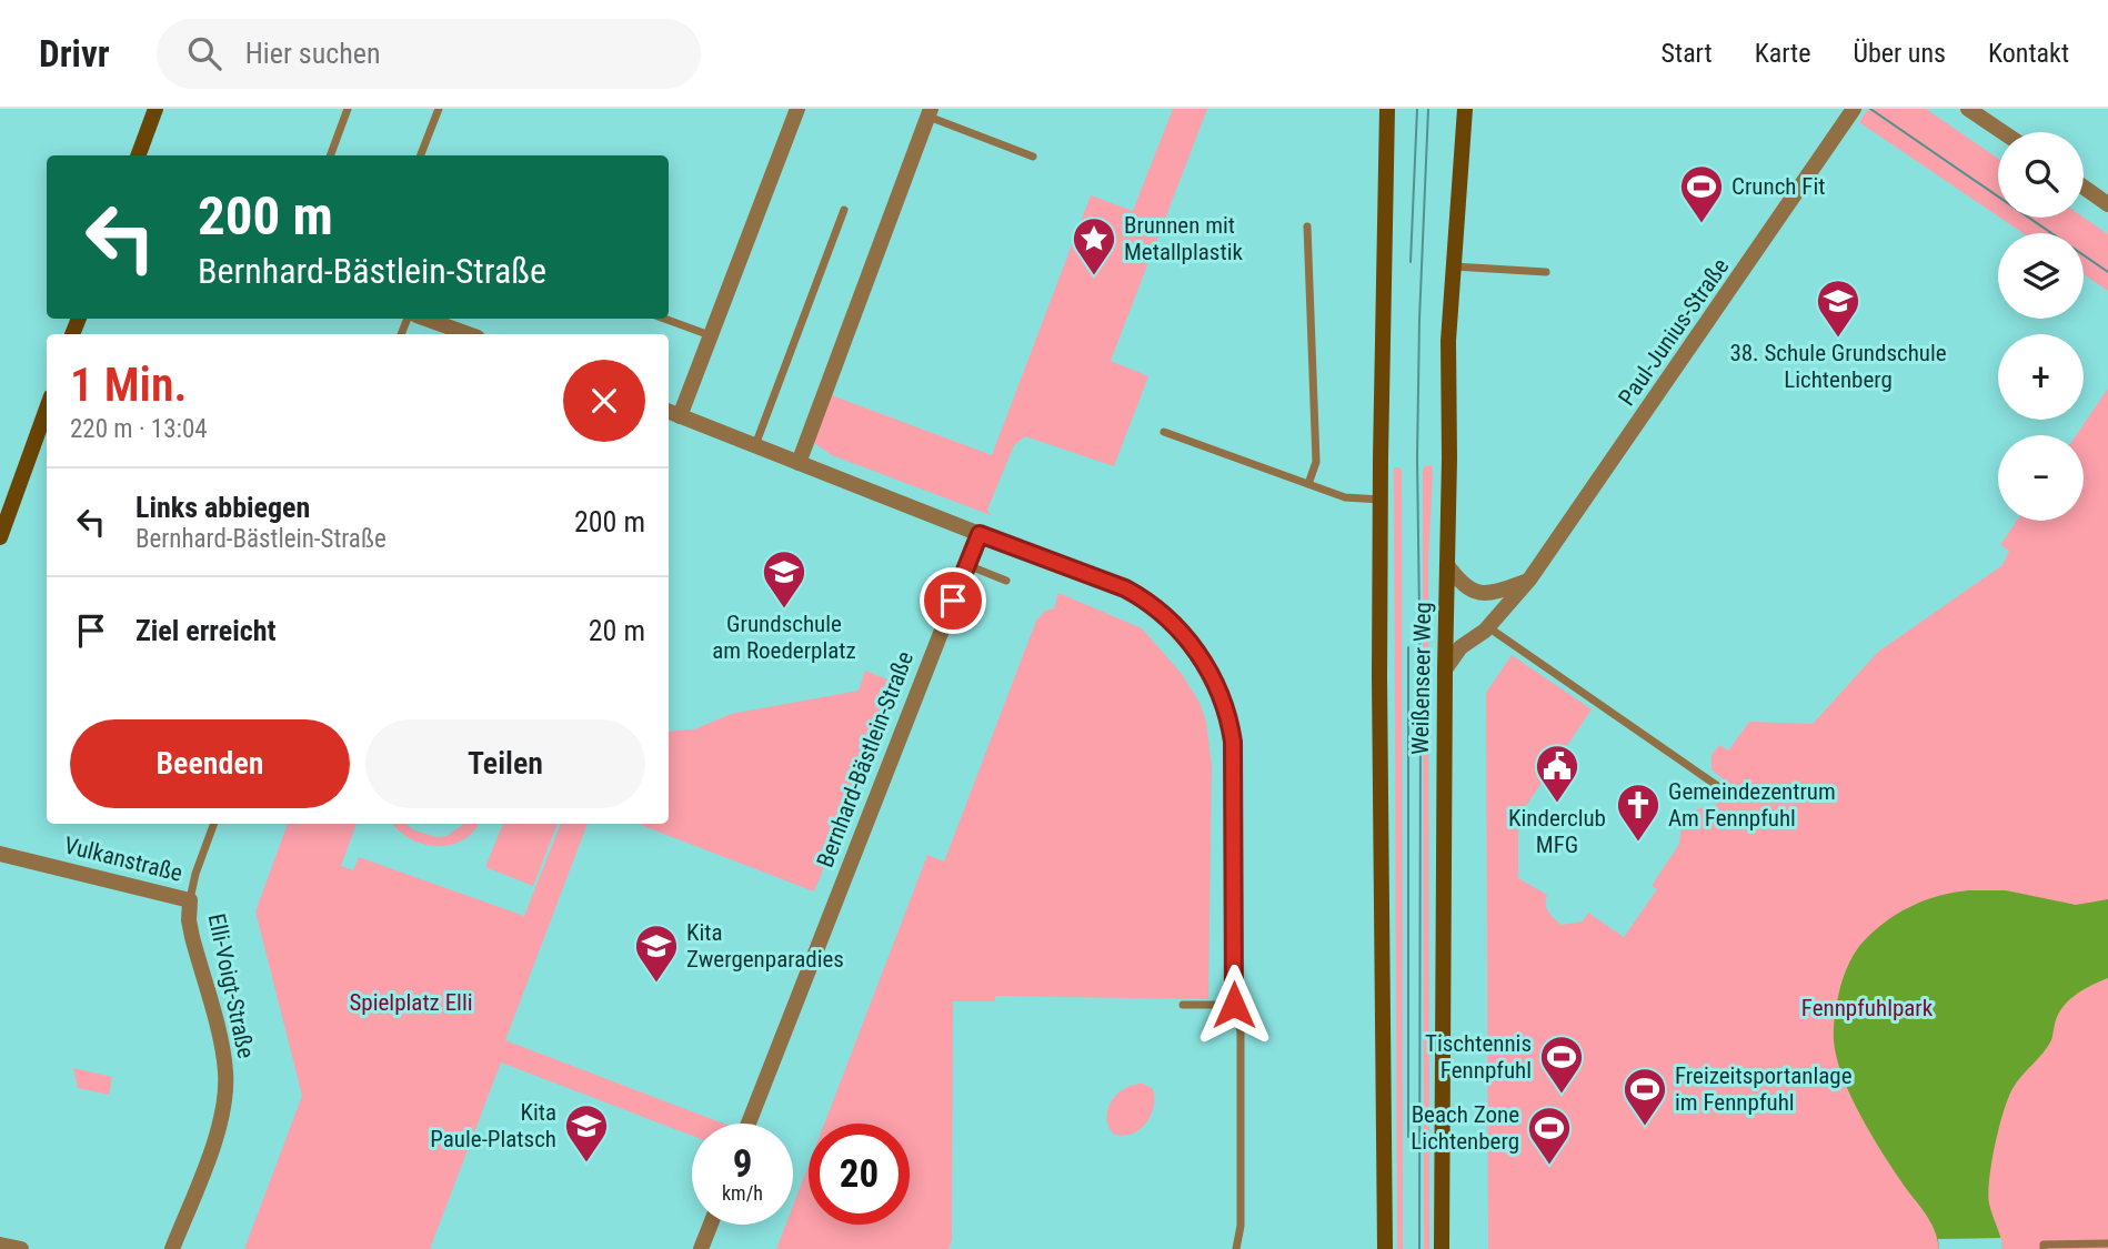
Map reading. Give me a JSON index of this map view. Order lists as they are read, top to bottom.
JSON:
{
  "streets": {
    "main road": ["Weißenseer Weg"],
    "street": [
      "Paul-Junius-Straße",
      "Bernhard-Bästlein-Straße",
      "Vulkanstraße",
      "Elli-Voigt-Straße"
    ]
  },
  "crossings": [
    ["Paul-Junius-Straße", "Weißenseer Weg"],
    ["Vulkanstraße", "Elli-Voigt-Straße"]
  ],
  "parks": ["Spielplatz Elli", "Fennpfuhlpark"],
  "places": {
    "sports": [
      "Crunch Fit",
      "Tischtennis Fennpfuhl",
      "Freizeitsportanlage im Fennpfuhl",
      "Beach Zone Lichtenberg"
    ],
    "place": ["Brunnen mit Metallplastik"],
    "school or university": [
      "38. Schule Grundschule Lichtenberg",
      "Grundschule am Roederplatz",
      "Kita Zwergenparadies",
      "Kita Paule-Platsch"
    ],
    "public building": ["Kinderclub MFG"],
    "church": ["Gemeindezentrum Am Fennpfuhl"]
  },
  "page": {
    "header": "Drivr",
    "search": "Hier suchen",
    "nav": [
      "Start",
      "Karte",
      "Über uns",
      "Kontakt"
    ],
    "map_buttons": ["+", "−"],
    "turn": ["200 m", "Bernhard-Bästlein-Straße"],
    "heading": ["1 Min.", "220 m · 13:04"],
    "list": [
      {
        "name": "Links abbiegen",
        "note": "Bernhard-Bästlein-Straße",
        "value": "200 m"
      },
      {
        "name": "Ziel erreicht",
        "value": "20 m"
      }
    ],
    "buttons": ["Beenden", "Teilen"],
    "speed": "9 km/h",
    "limit": "20"
  }
}
